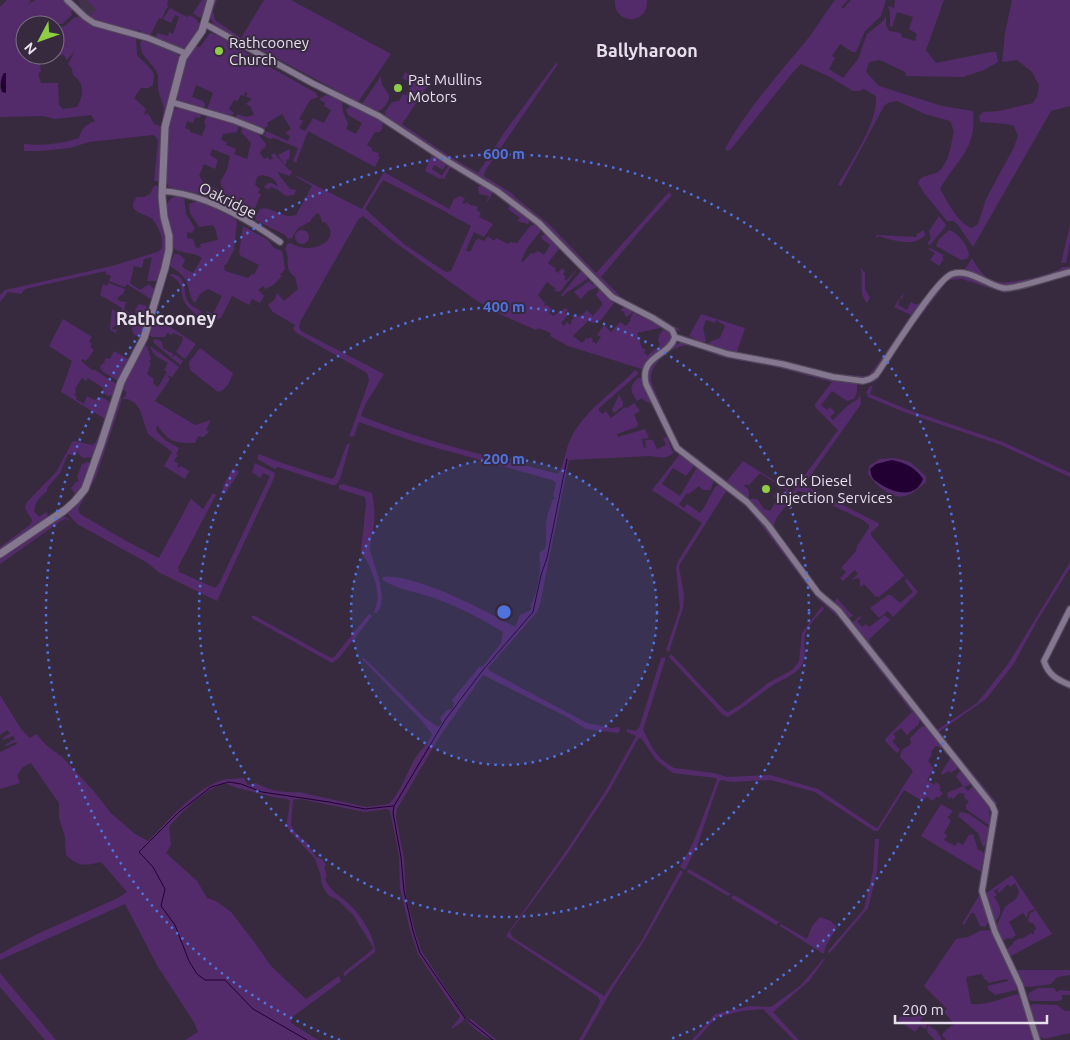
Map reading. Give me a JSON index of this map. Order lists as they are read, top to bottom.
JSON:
{
  "streets": {
    "street": ["Oakridge"]
  },
  "districts": ["Ballyharoon", "Rathcooney"],
  "places": ["Rathcooney Church", "Pat Mullins Motors", "Cork Diesel Injection Services"],
  "scale_bar": "200 m",
  "north": "bottom left",
  "rings": ["600 m", "400 m", "200 m"]
}
